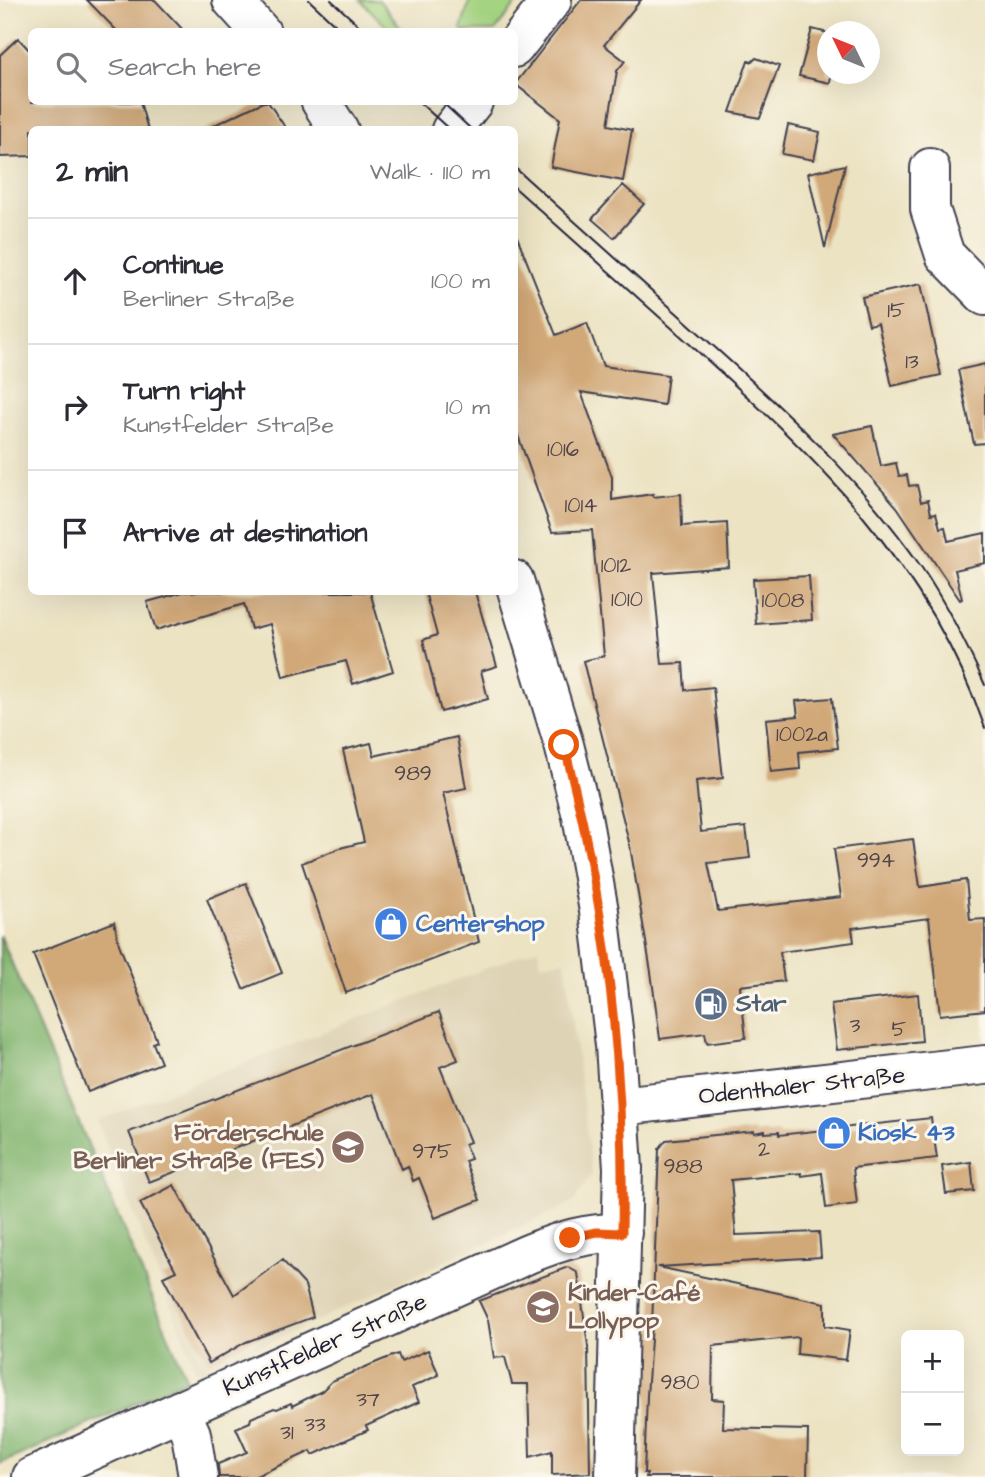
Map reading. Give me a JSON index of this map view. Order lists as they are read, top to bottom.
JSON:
{
  "streets": {
    "main road": ["Odenthaler Straße", "Kunstfelder Straße"]
  },
  "places": {
    "shop": ["Centershop", "Kiosk 43"],
    "fuel station": ["Star"],
    "school or university": ["Förderschule Berliner Straße (FES)", "Kinder-Café Lollypop"]
  },
  "house_numbers": [
    "15",
    "13",
    "1016",
    "1014",
    "1012",
    "1010",
    "1008",
    "1002a",
    "989",
    "994",
    "3",
    "5",
    "2",
    "975",
    "988",
    "980",
    "37",
    "33",
    "31"
  ],
  "north": "top left",
  "page": {
    "search": "Search here",
    "heading": ["2 min", "Walk · 110 m"],
    "list": [
      ["Continue", "Berliner Straße", "100 m"],
      ["Turn right", "Kunstfelder Straße", "10 m"],
      "Arrive at destination"
    ],
    "map_buttons": ["+", "−"]
  }
}
